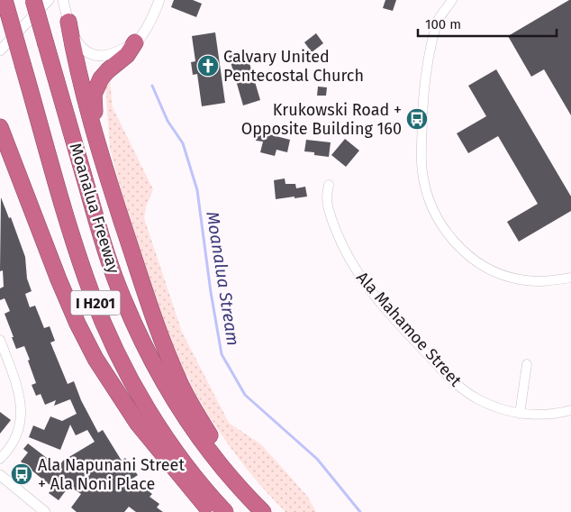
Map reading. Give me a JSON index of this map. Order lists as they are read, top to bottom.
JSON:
{
  "streets": {
    "highway": ["Moanalua Freeway", "I H201"],
    "street": ["Ala Mahamoe Street"]
  },
  "water": ["Moanalua Stream"],
  "places": {
    "church": ["Calvary United Pentecostal Church"],
    "bus stop": ["Krukowski Road + Opposite Building 160", "Ala Napunani Street + Ala Noni Place"]
  },
  "scale_bar": "100 m"
}
